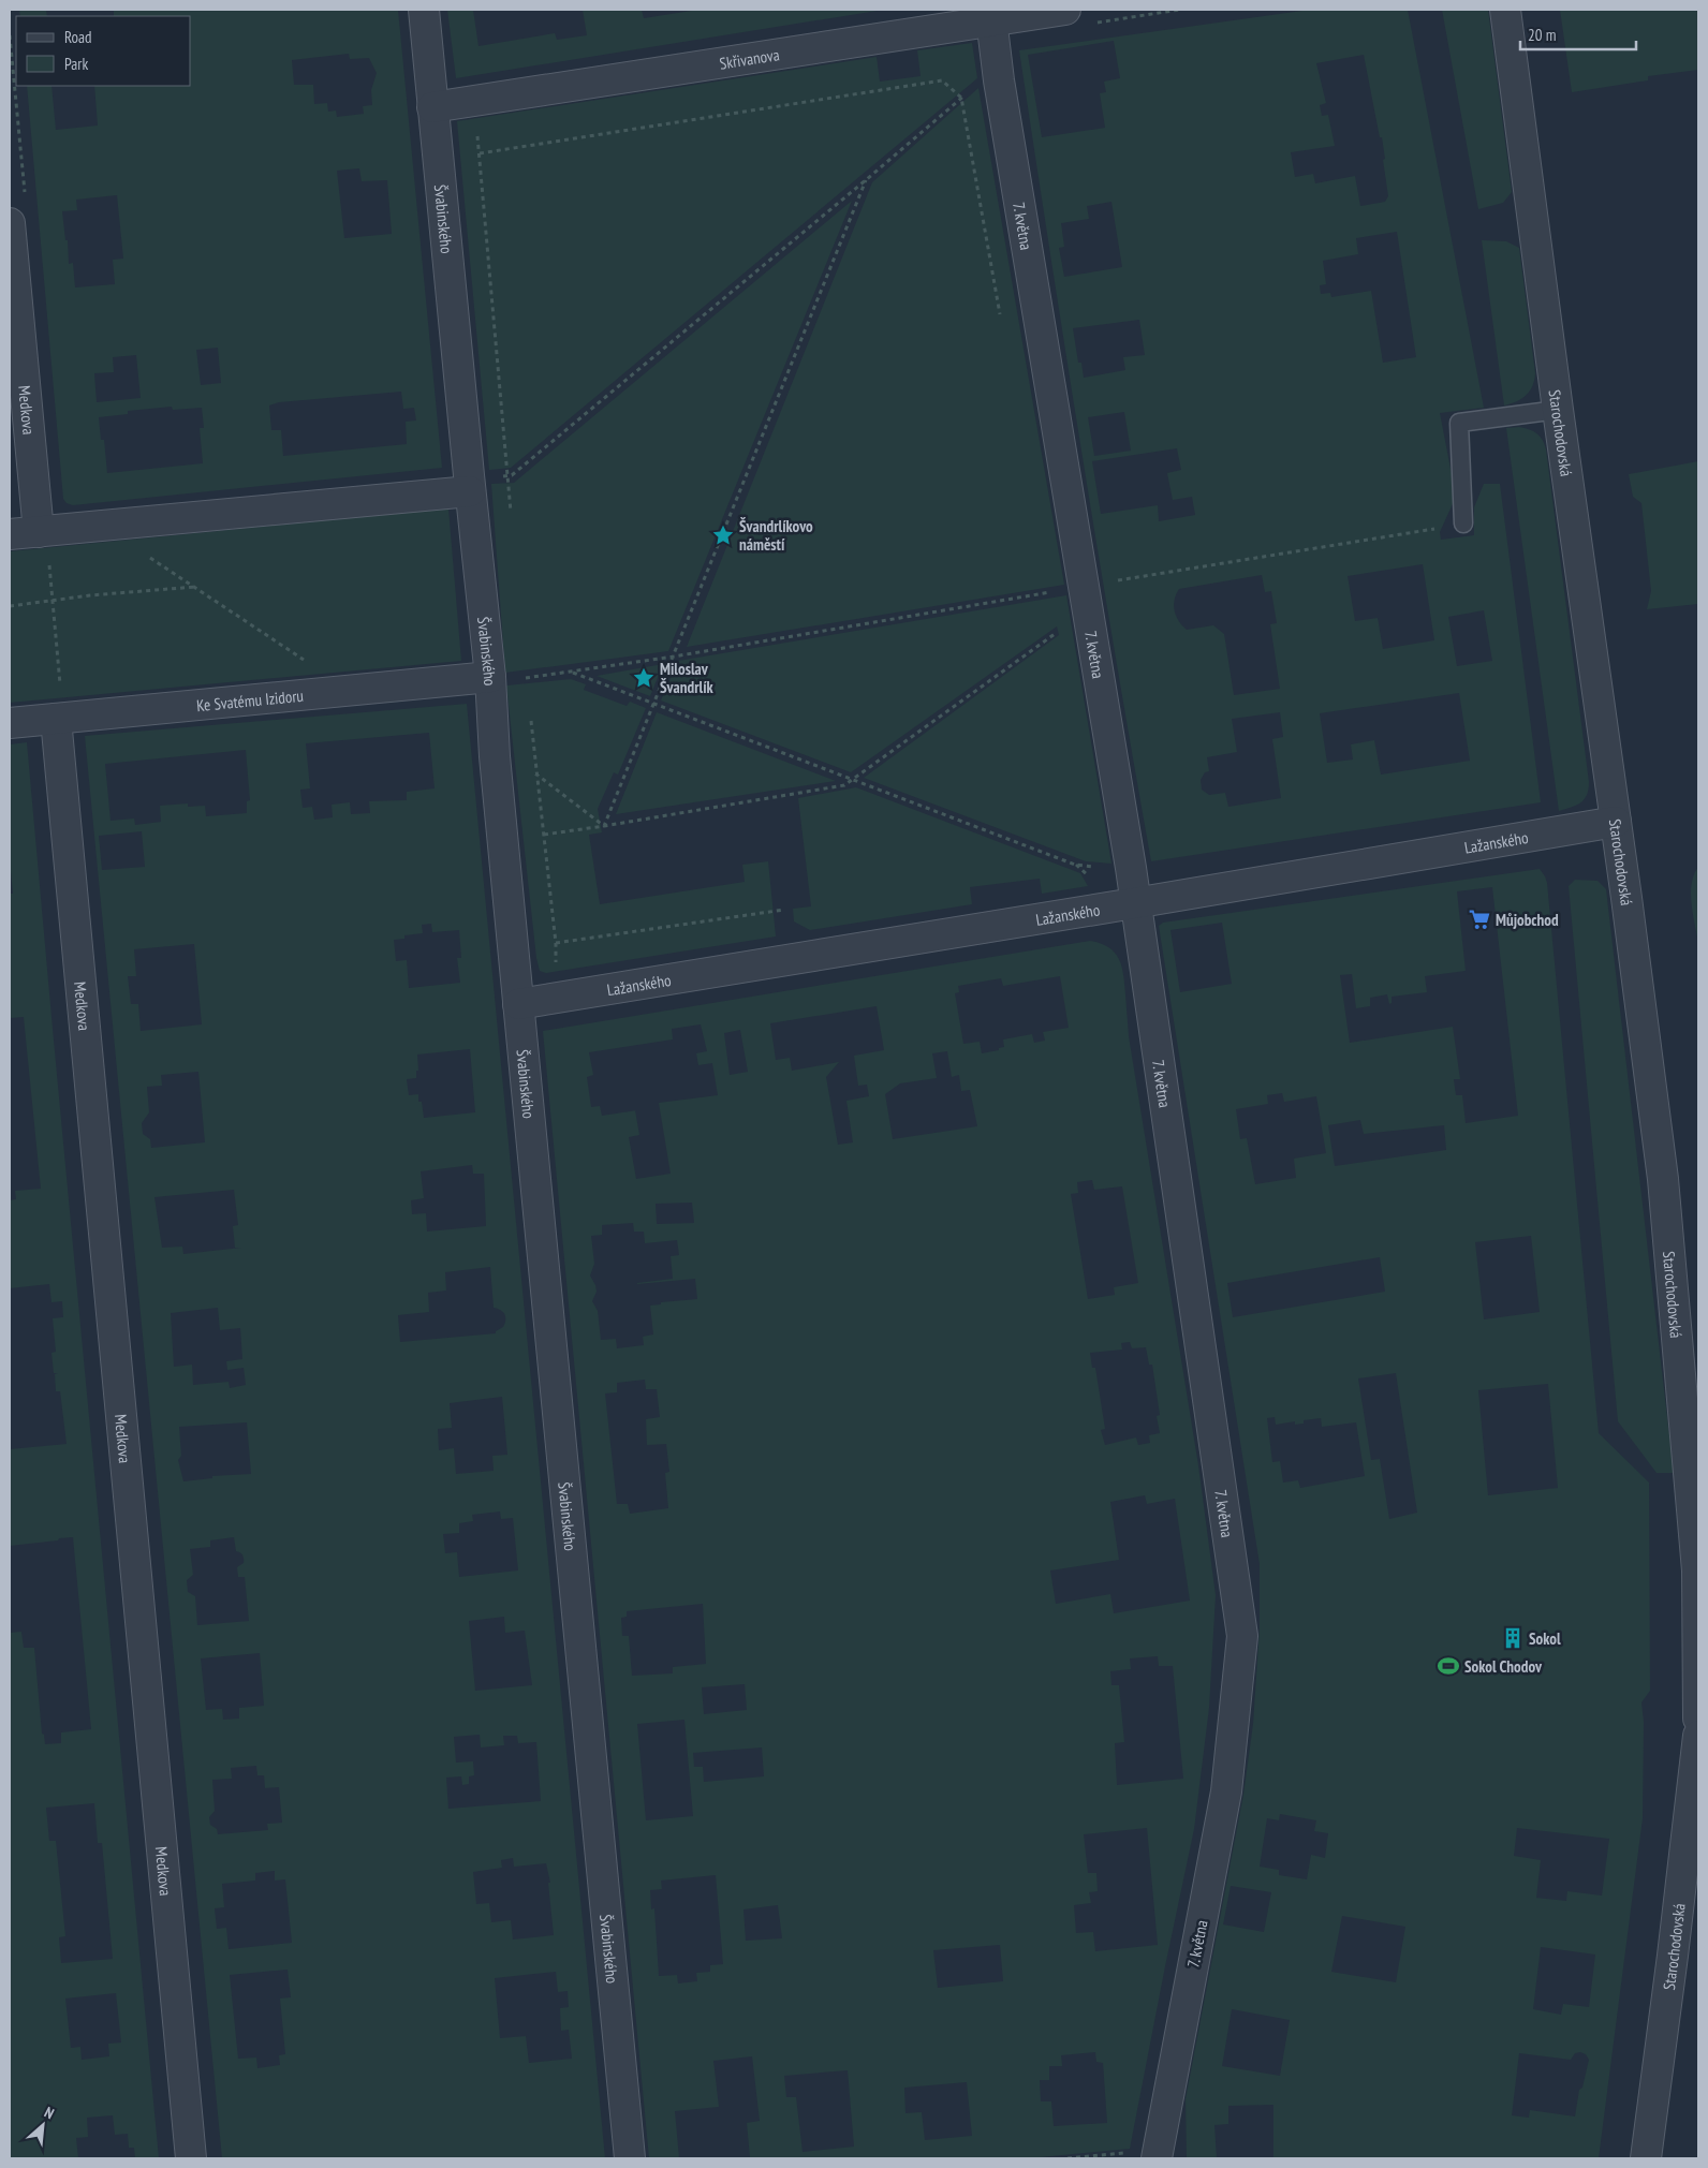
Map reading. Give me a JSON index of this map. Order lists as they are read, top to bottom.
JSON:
{
  "streets": {
    "street": [
      "Skřivanova",
      "Švabinského",
      "7. května",
      "Medkova",
      "Starochodovská",
      "Ke Svatému Izidoru",
      "Lažanského"
    ]
  },
  "crossings": [
    ["Skřivanova", "Švabinského"],
    ["Skřivanova", "7. května"],
    ["Švabinského", "Ke Svatému Izidoru"],
    ["Švabinského", "Lažanského"],
    ["7. května", "Lažanského"],
    ["Medkova", "Ke Svatému Izidoru"],
    ["Starochodovská", "Lažanského"]
  ],
  "places": {
    "place": ["Švandrlíkovo náměstí", "Miloslav Švandrlík"],
    "supermarket": ["Můjobchod"],
    "building": ["Sokol"],
    "sports": ["Sokol Chodov"]
  },
  "legend": ["Road", "Park"],
  "scale_bar": "20 m",
  "north": "top right"
}
